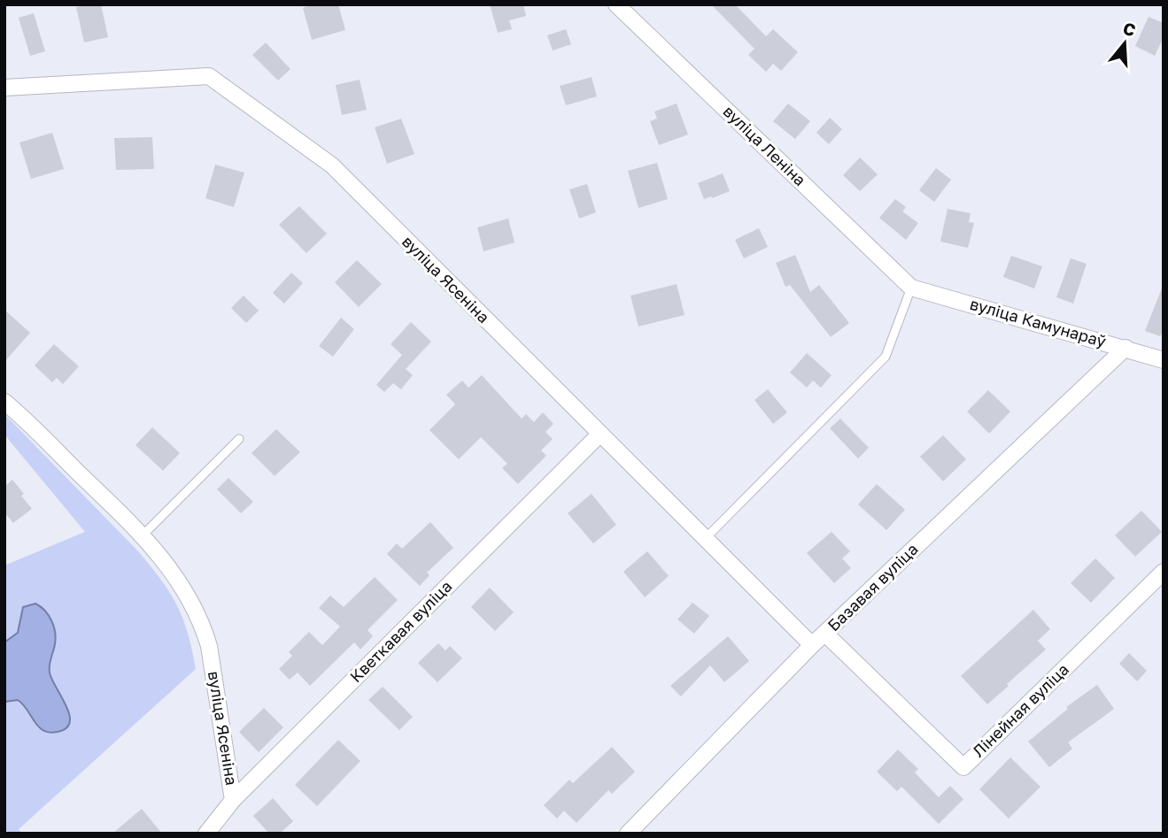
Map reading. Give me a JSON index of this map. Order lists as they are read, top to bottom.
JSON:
{
  "streets": {
    "street": [
      "вуліца Леніна",
      "вуліца Ясеніна",
      "вуліца Камунараў",
      "Базавая вуліца",
      "Кветкавая вуліца",
      "Лінейная вуліца"
    ]
  },
  "crossings": [
    ["вуліца Леніна", "вуліца Камунараў"],
    ["вуліца Ясеніна", "Базавая вуліца"],
    ["вуліца Ясеніна", "Кветкавая вуліца"],
    ["вуліца Камунараў", "Базавая вуліца"],
    ["Базавая вуліца", "Лінейная вуліца"]
  ],
  "north": "top"
}
